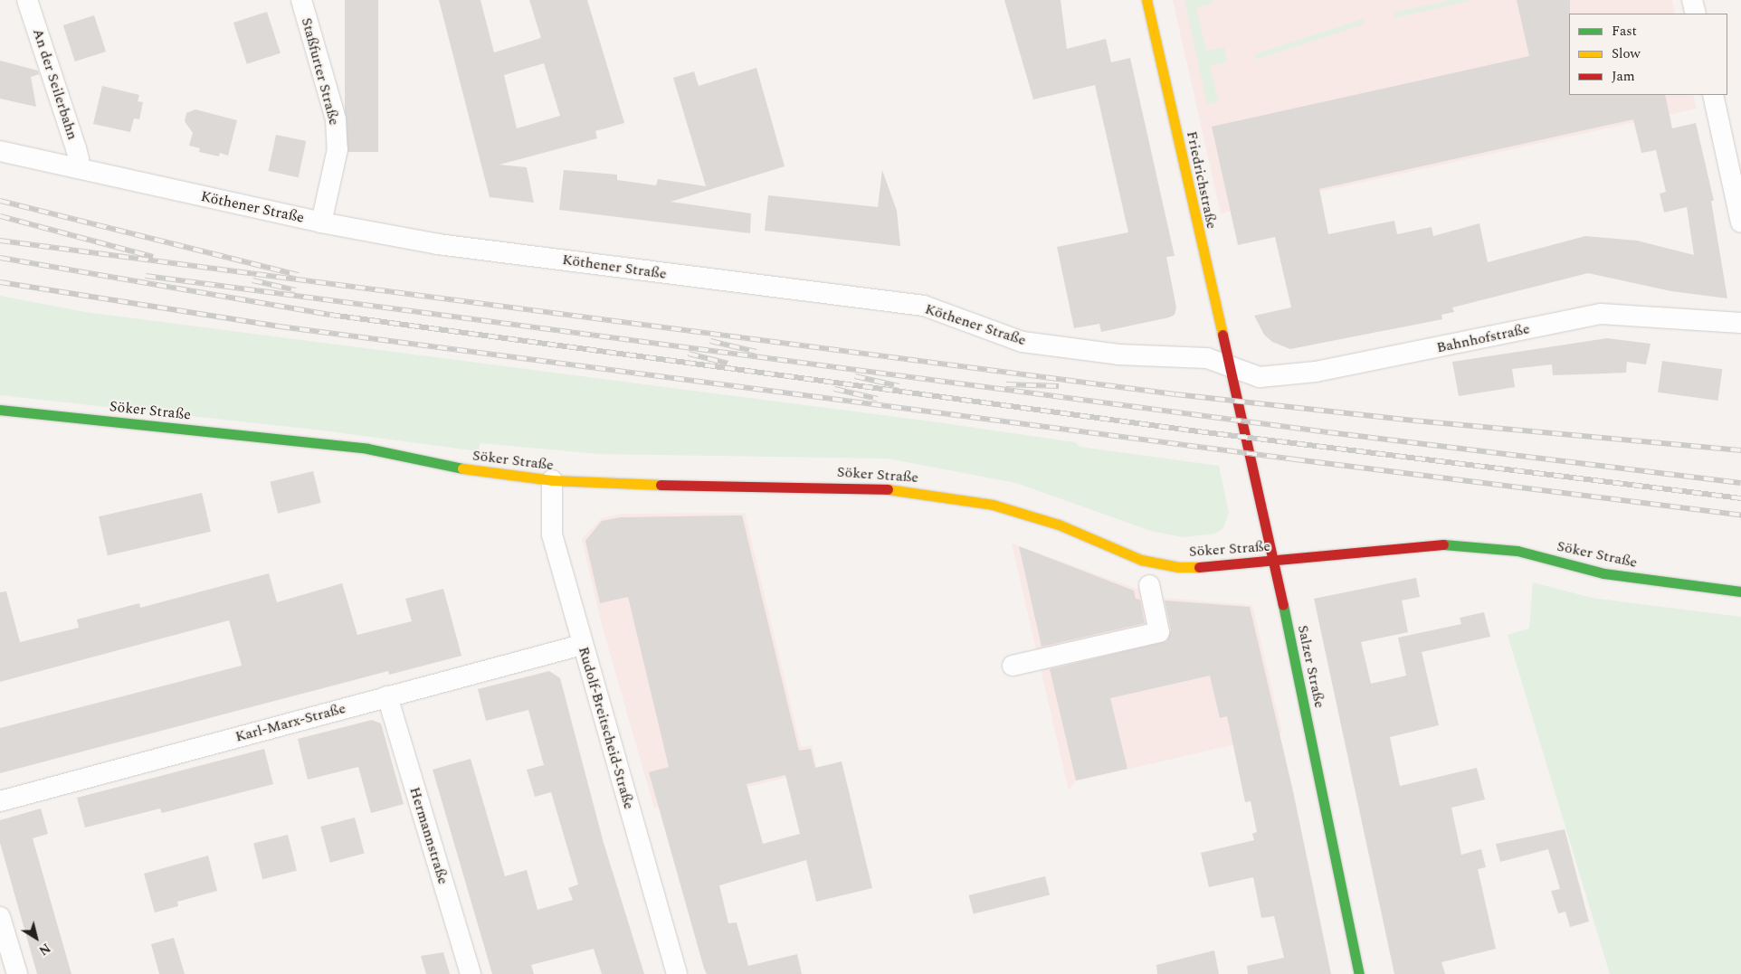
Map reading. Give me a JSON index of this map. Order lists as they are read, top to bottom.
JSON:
{
  "streets": {
    "street": [
      "Staßfurter Straße",
      "An der Seilerbahn",
      "Friedrichstraße",
      "Köthener Straße",
      "Bahnhofstraße",
      "Söker Straße",
      "Salzer Straße",
      "Karl-Marx-Straße",
      "Rudolf-Breitscheid-Straße",
      "Hermannstraße"
    ]
  },
  "crossings": [
    ["Staßfurter Straße", "Köthener Straße"],
    ["An der Seilerbahn", "Köthener Straße"],
    ["Friedrichstraße", "Köthener Straße"],
    ["Friedrichstraße", "Bahnhofstraße"],
    ["Friedrichstraße", "Salzer Straße"],
    ["Köthener Straße", "Bahnhofstraße"],
    ["Köthener Straße", "Salzer Straße"],
    ["Bahnhofstraße", "Salzer Straße"],
    ["Söker Straße", "Salzer Straße"],
    ["Söker Straße", "Rudolf-Breitscheid-Straße"],
    ["Karl-Marx-Straße", "Rudolf-Breitscheid-Straße"],
    ["Karl-Marx-Straße", "Hermannstraße"]
  ],
  "legend": ["Fast", "Slow", "Jam"],
  "north": "bottom right"
}
